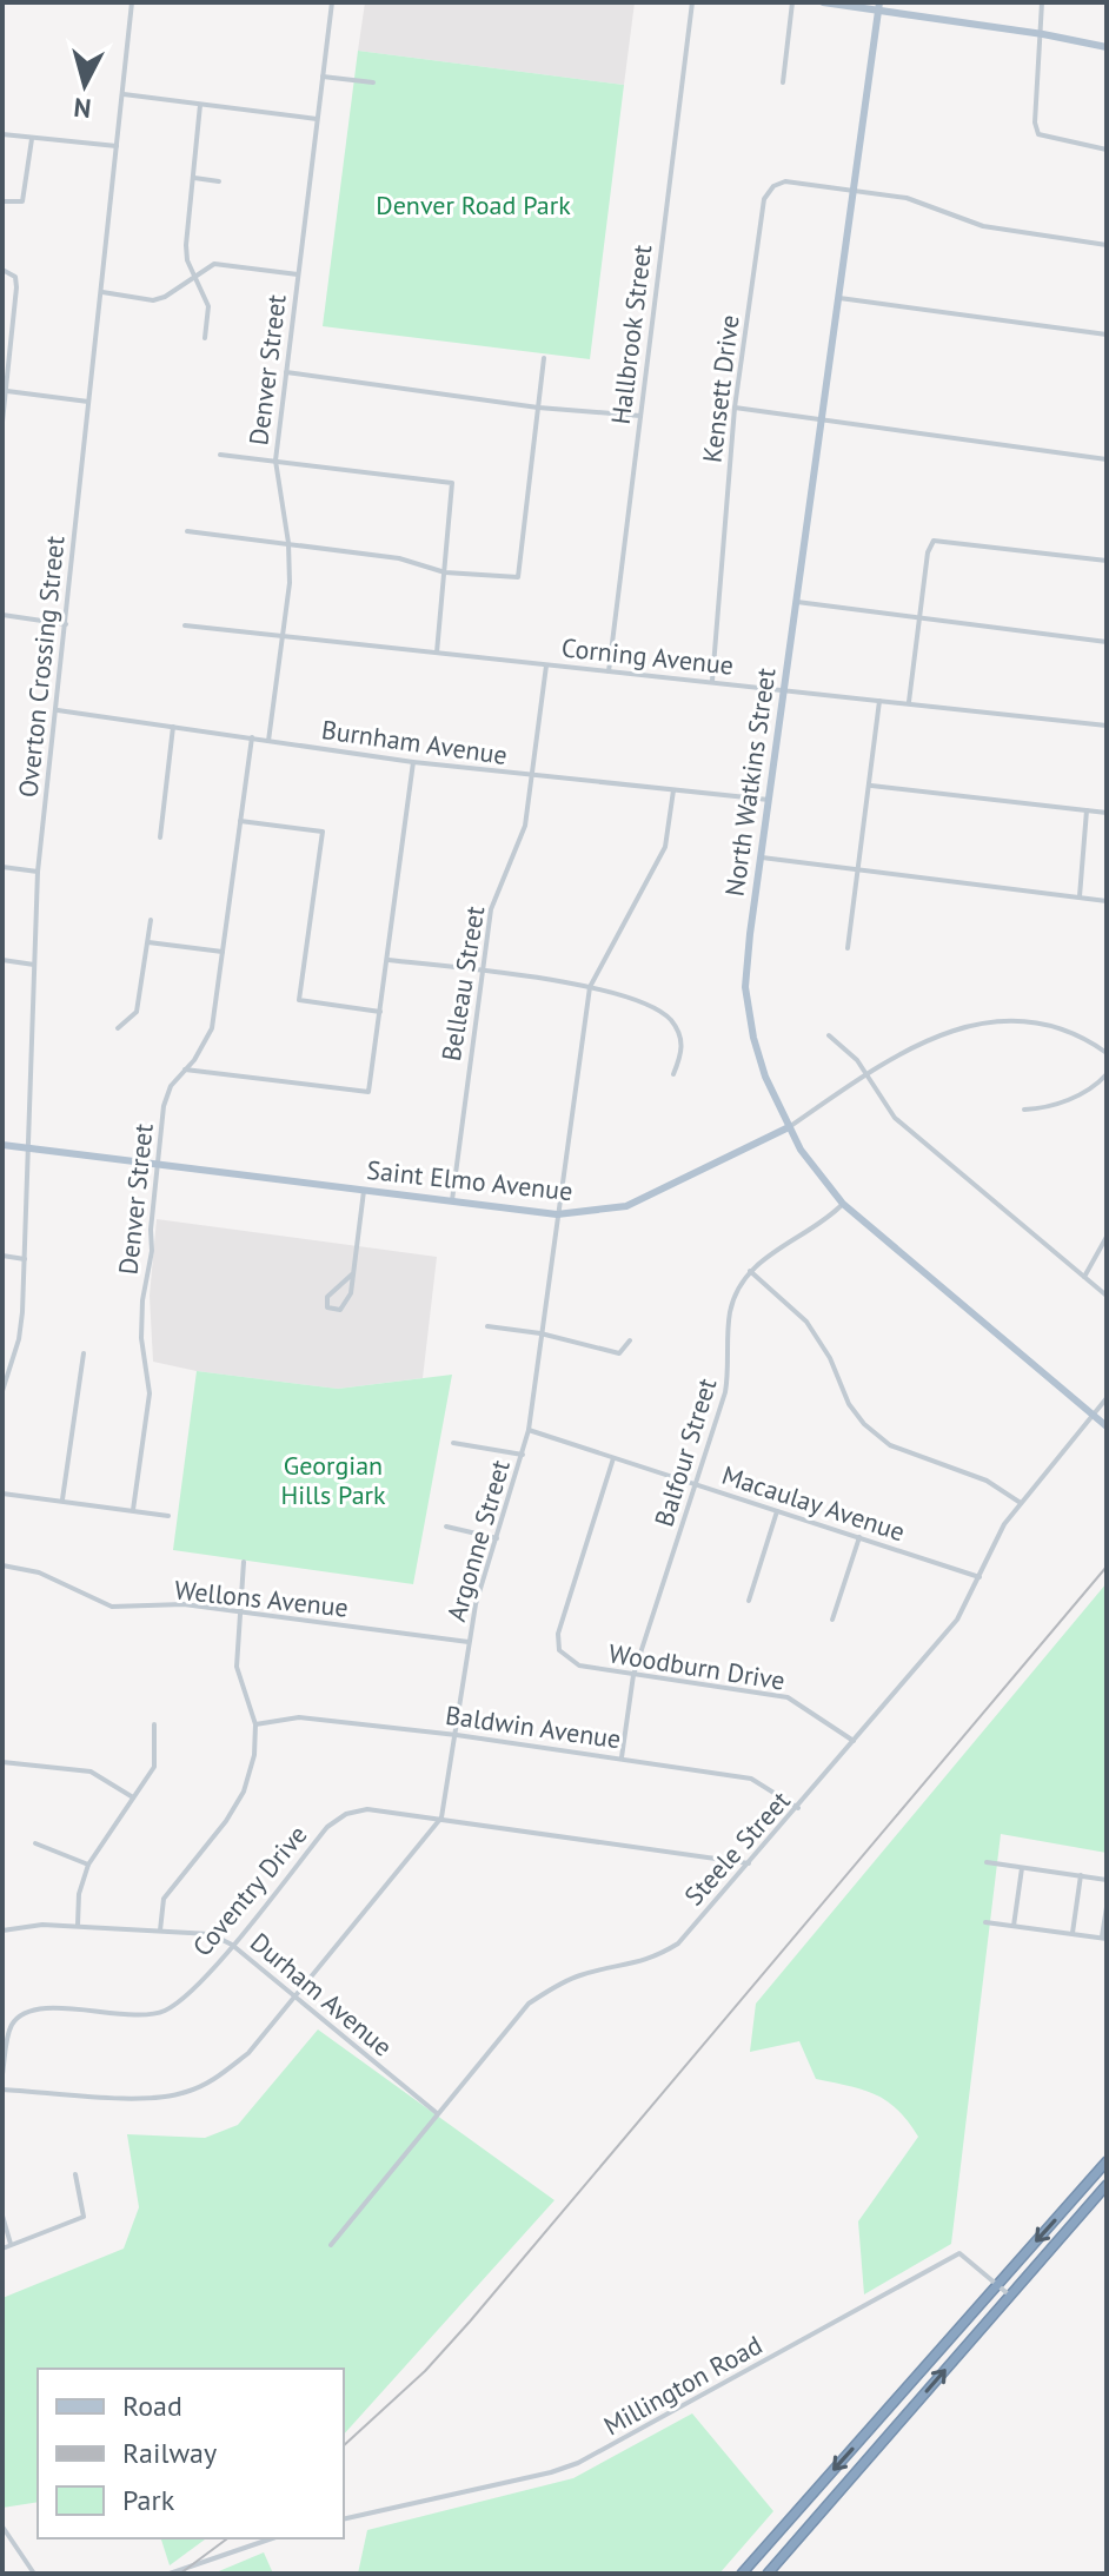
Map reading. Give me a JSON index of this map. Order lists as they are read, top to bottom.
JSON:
{
  "streets": {
    "main road": ["North Watkins Street", "Saint Elmo Avenue"],
    "street": [
      "Hallbrook Street",
      "Denver Street",
      "Kensett Drive",
      "Corning Avenue",
      "Overton Crossing Street",
      "Burnham Avenue",
      "Belleau Street",
      "Balfour Street",
      "Macaulay Avenue",
      "Argonne Street",
      "Wellons Avenue",
      "Woodburn Drive",
      "Baldwin Avenue",
      "Steele Street",
      "Coventry Drive",
      "Durham Avenue",
      "Millington Road"
    ]
  },
  "crossings": [
    ["Hallbrook Street", "Corning Avenue"],
    ["Denver Street", "Corning Avenue"],
    ["Denver Street", "Burnham Avenue"],
    ["Denver Street", "Saint Elmo Avenue"],
    ["Kensett Drive", "Corning Avenue"],
    ["Kensett Drive", "North Watkins Street"],
    ["Corning Avenue", "North Watkins Street"],
    ["Corning Avenue", "Belleau Street"],
    ["Overton Crossing Street", "Burnham Avenue"],
    ["Overton Crossing Street", "Saint Elmo Avenue"],
    ["Burnham Avenue", "North Watkins Street"],
    ["Burnham Avenue", "Belleau Street"],
    ["Burnham Avenue", "Argonne Street"],
    ["North Watkins Street", "Saint Elmo Avenue"],
    ["North Watkins Street", "Steele Street"],
    ["Belleau Street", "Saint Elmo Avenue"],
    ["Saint Elmo Avenue", "Argonne Street"],
    ["Balfour Street", "Macaulay Avenue"],
    ["Balfour Street", "Woodburn Drive"],
    ["Balfour Street", "Baldwin Avenue"],
    ["Macaulay Avenue", "Argonne Street"],
    ["Macaulay Avenue", "Woodburn Drive"],
    ["Macaulay Avenue", "Steele Street"],
    ["Argonne Street", "Wellons Avenue"],
    ["Argonne Street", "Baldwin Avenue"],
    ["Argonne Street", "Coventry Drive"],
    ["Argonne Street", "Durham Avenue"],
    ["Woodburn Drive", "Steele Street"],
    ["Baldwin Avenue", "Steele Street"],
    ["Steele Street", "Coventry Drive"],
    ["Steele Street", "Durham Avenue"],
    ["Coventry Drive", "Durham Avenue"]
  ],
  "parks": ["Denver Road Park", "Georgian Hills Park"],
  "legend": ["Road", "Railway", "Park"],
  "north": "bottom"
}
